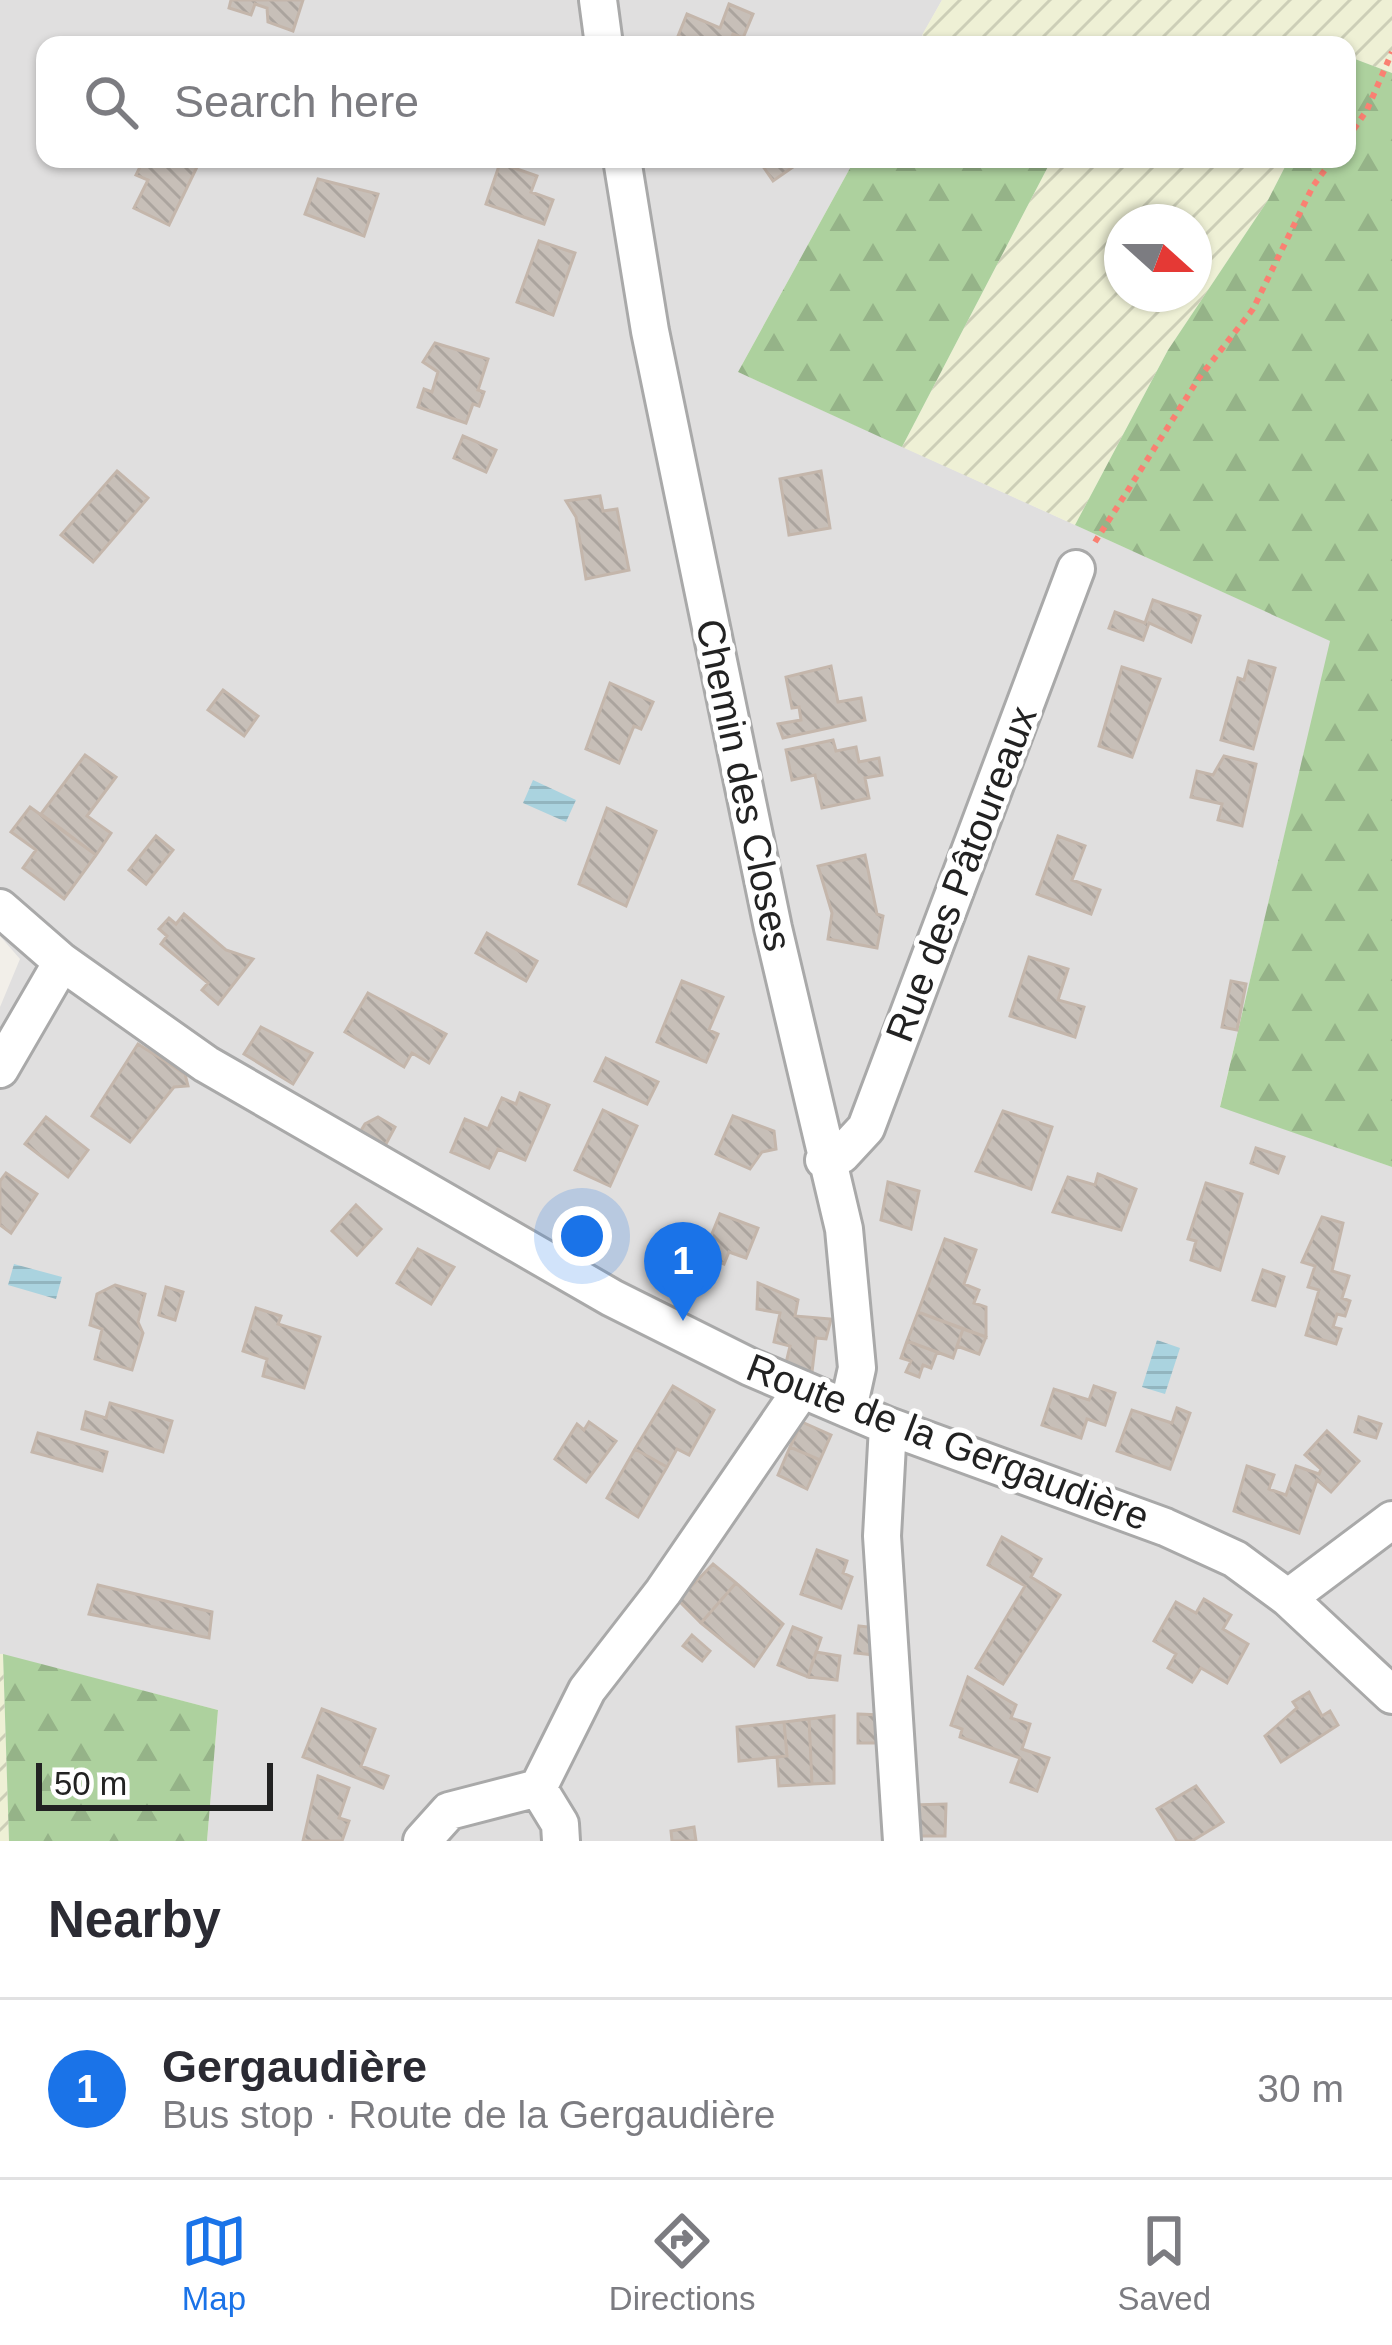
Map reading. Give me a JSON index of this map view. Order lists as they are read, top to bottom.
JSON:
{
  "streets": {
    "street": ["Chemin des Closes", "Rue des Pâtoureaux", "Route de la Gergaudière"]
  },
  "crossings": [
    ["Chemin des Closes", "Rue des Pâtoureaux"],
    ["Chemin des Closes", "Route de la Gergaudière"]
  ],
  "scale_bar": "50 m",
  "north": "right",
  "page": {
    "search": "Search here",
    "pins": "1",
    "scale": "50 m",
    "heading": "Nearby",
    "list": [
      {
        "mark": "1",
        "name": "Gergaudière",
        "note": "Bus stop · Route de la Gergaudière",
        "value": "30 m"
      }
    ],
    "nav": ["Map", "Directions", "Saved"]
  }
}
